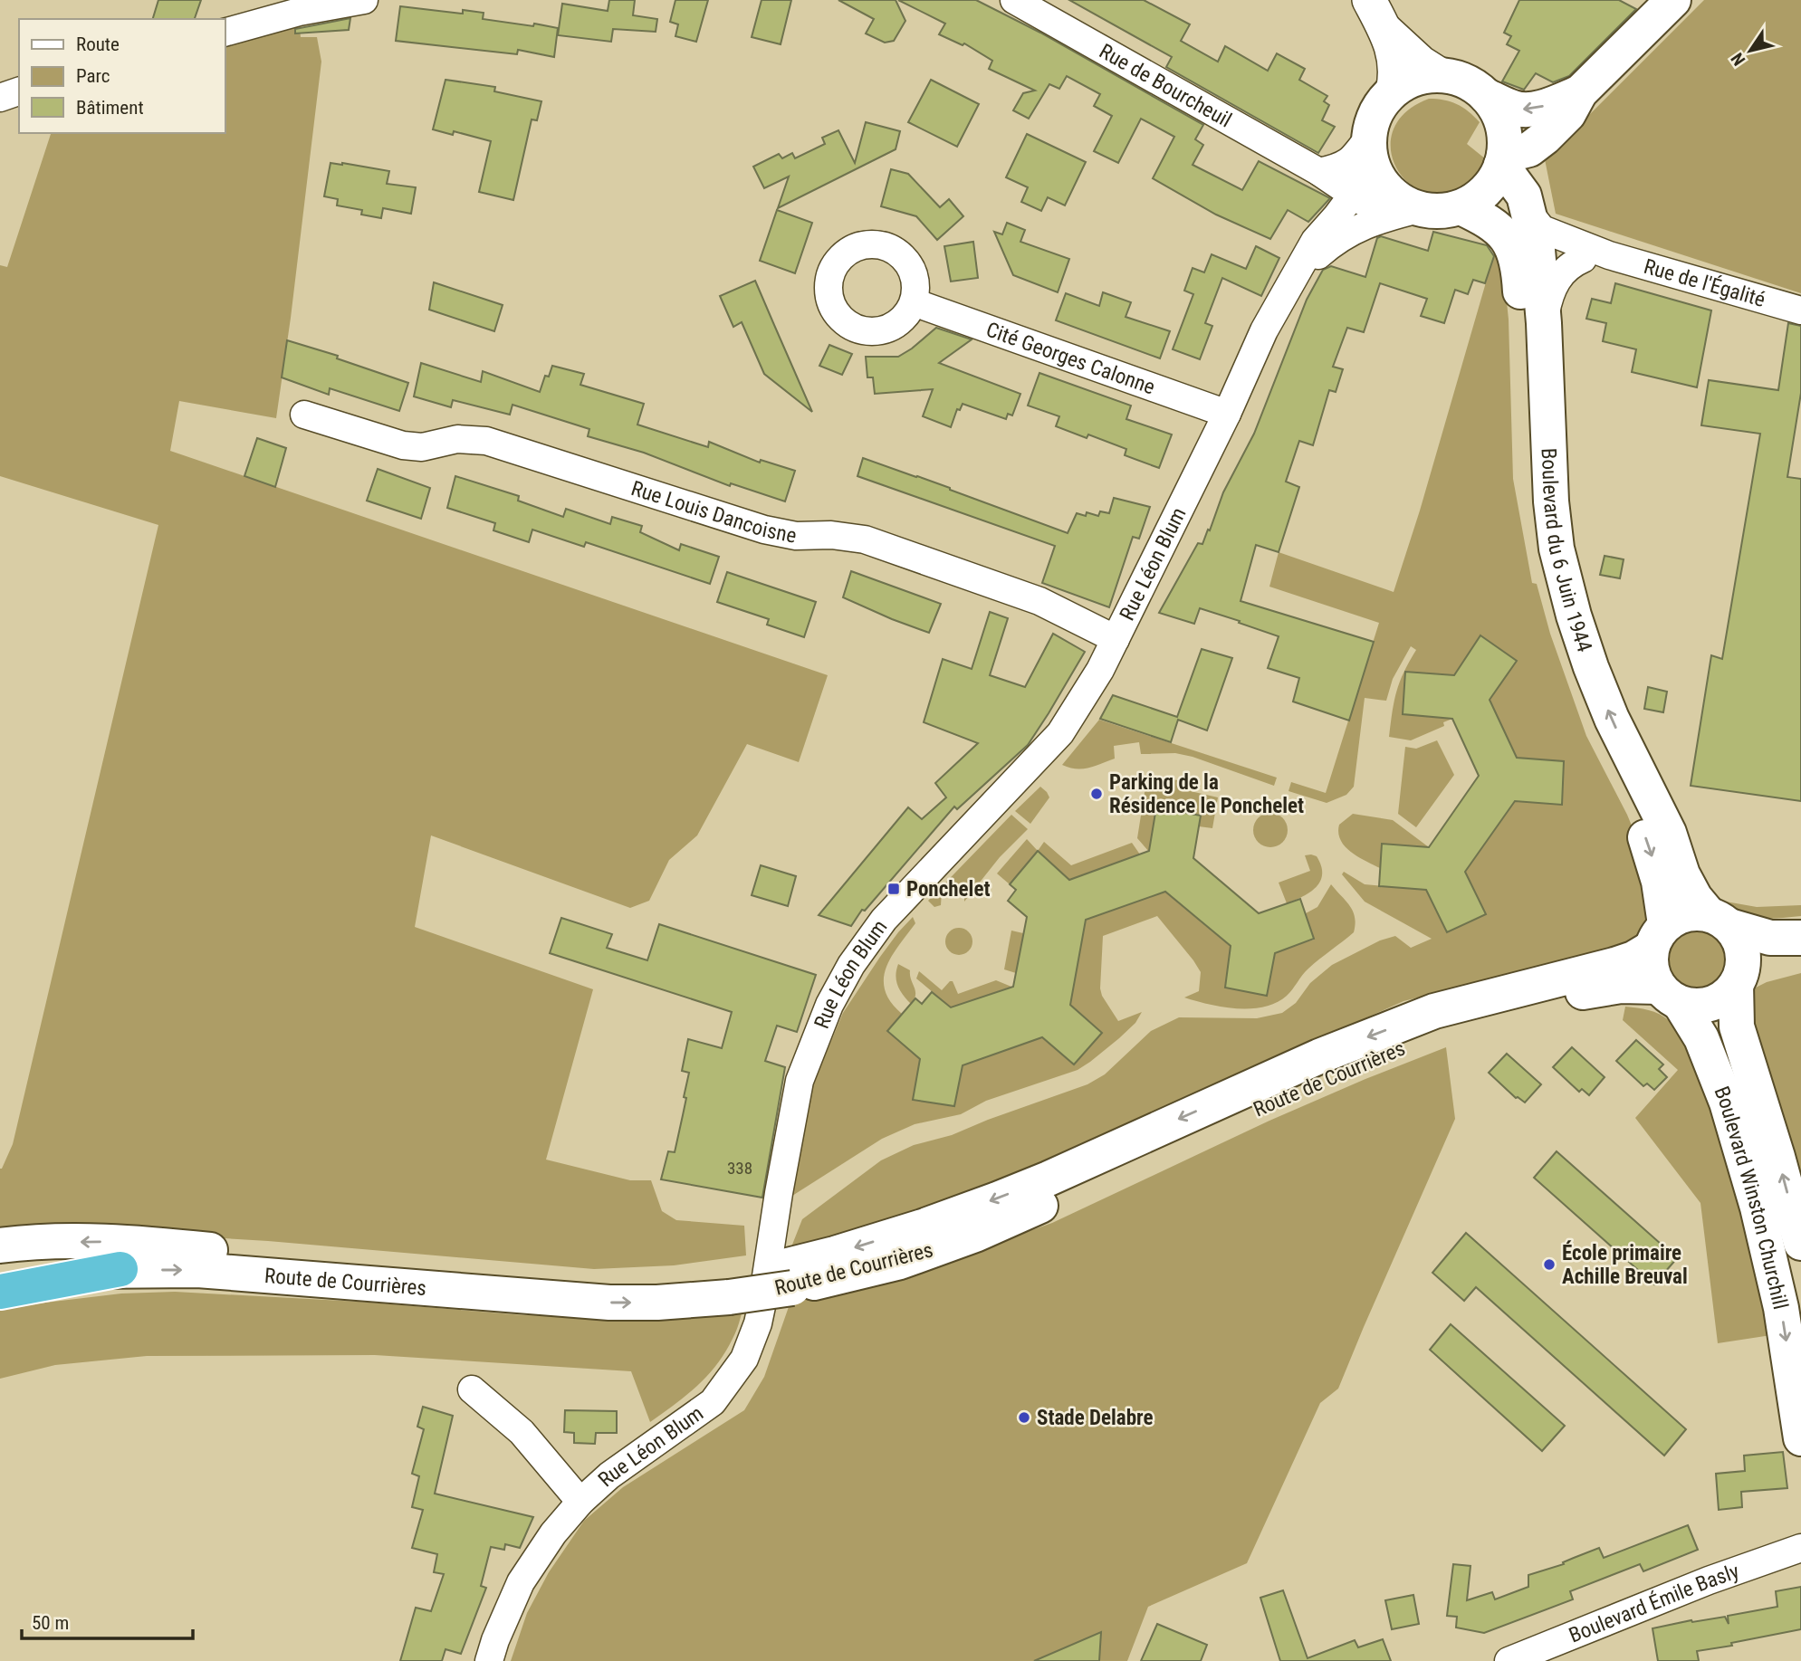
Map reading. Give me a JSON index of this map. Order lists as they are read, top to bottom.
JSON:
{
  "streets": {
    "main road": ["Boulevard du 6 Juin 1944", "Route de Courrières", "Boulevard Winston Churchill"],
    "street": [
      "Rue de Bourcheuil",
      "Rue de l'Égalité",
      "Cité Georges Calonne",
      "Rue Louis Dancoisne",
      "Rue Léon Blum",
      "Boulevard Émile Basly"
    ]
  },
  "crossings": [
    ["Rue de Bourcheuil", "Boulevard du 6 Juin 1944"],
    ["Rue de Bourcheuil", "Rue Léon Blum"],
    ["Rue de l'Égalité", "Boulevard du 6 Juin 1944"],
    ["Cité Georges Calonne", "Rue Léon Blum"],
    ["Rue Louis Dancoisne", "Rue Léon Blum"],
    ["Boulevard du 6 Juin 1944", "Rue Léon Blum"],
    ["Boulevard du 6 Juin 1944", "Route de Courrières"],
    ["Boulevard du 6 Juin 1944", "Boulevard Winston Churchill"],
    ["Route de Courrières", "Boulevard Winston Churchill"]
  ],
  "places": {
    "other": ["Parking de la Résidence le Ponchelet", "École primaire Achille Breuval", "Stade Delabre"],
    "transit": ["Ponchelet"]
  },
  "house_numbers": ["338"],
  "legend": ["Route", "Parc", "Bâtiment"],
  "scale_bar": "50 m",
  "north": "bottom left"
}
